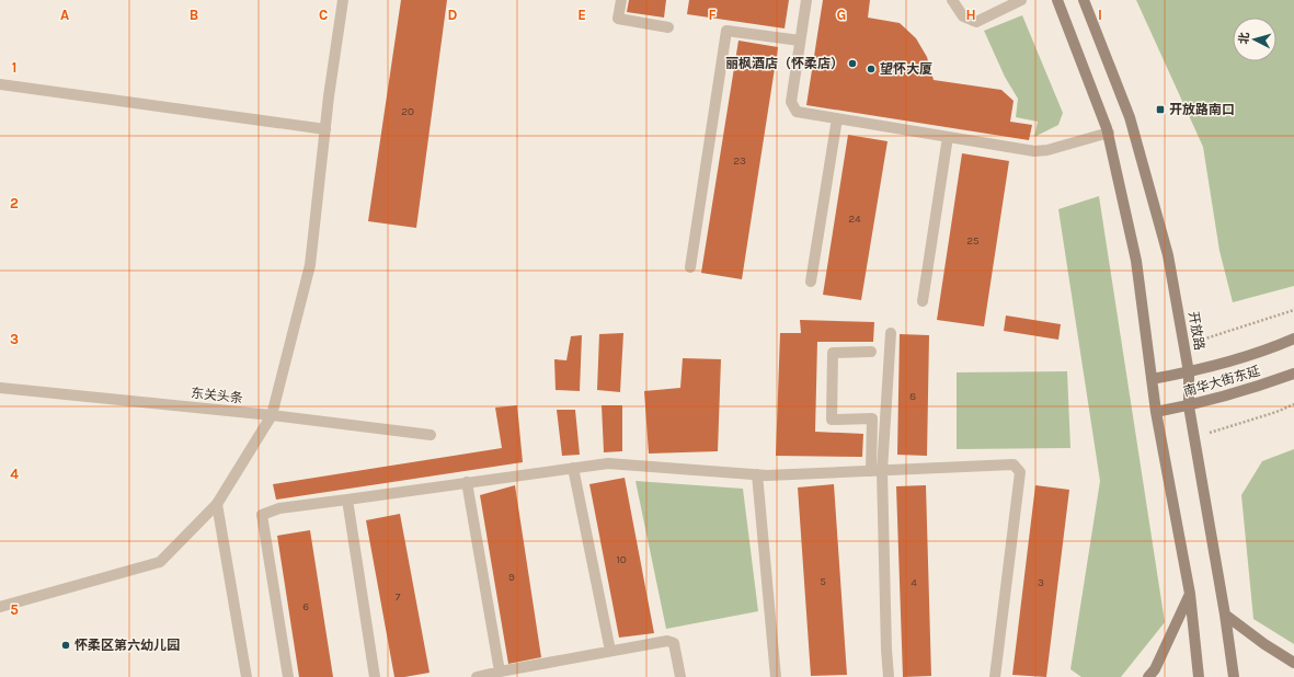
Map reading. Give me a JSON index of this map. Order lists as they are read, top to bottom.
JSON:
{
  "streets": {
    "main road": ["开放路", "南华大街东延"],
    "street": ["东关头条"]
  },
  "crossings": [
    ["开放路", "南华大街东延"]
  ],
  "places": {
    "other": ["丽枫酒店（怀柔店）", "望怀大厦", "怀柔区第六幼儿园"],
    "transit": ["开放路南口"]
  },
  "house_numbers": [
    "20",
    "23",
    "24",
    "25",
    "8",
    "10",
    "9",
    "5",
    "4",
    "3",
    "7",
    "6"
  ],
  "north": "left",
  "grid": {
    "columns": [
      "A",
      "B",
      "C",
      "D",
      "E",
      "F",
      "G",
      "H",
      "I"
    ],
    "rows": [
      "1",
      "2",
      "3",
      "4",
      "5"
    ]
  }
}
